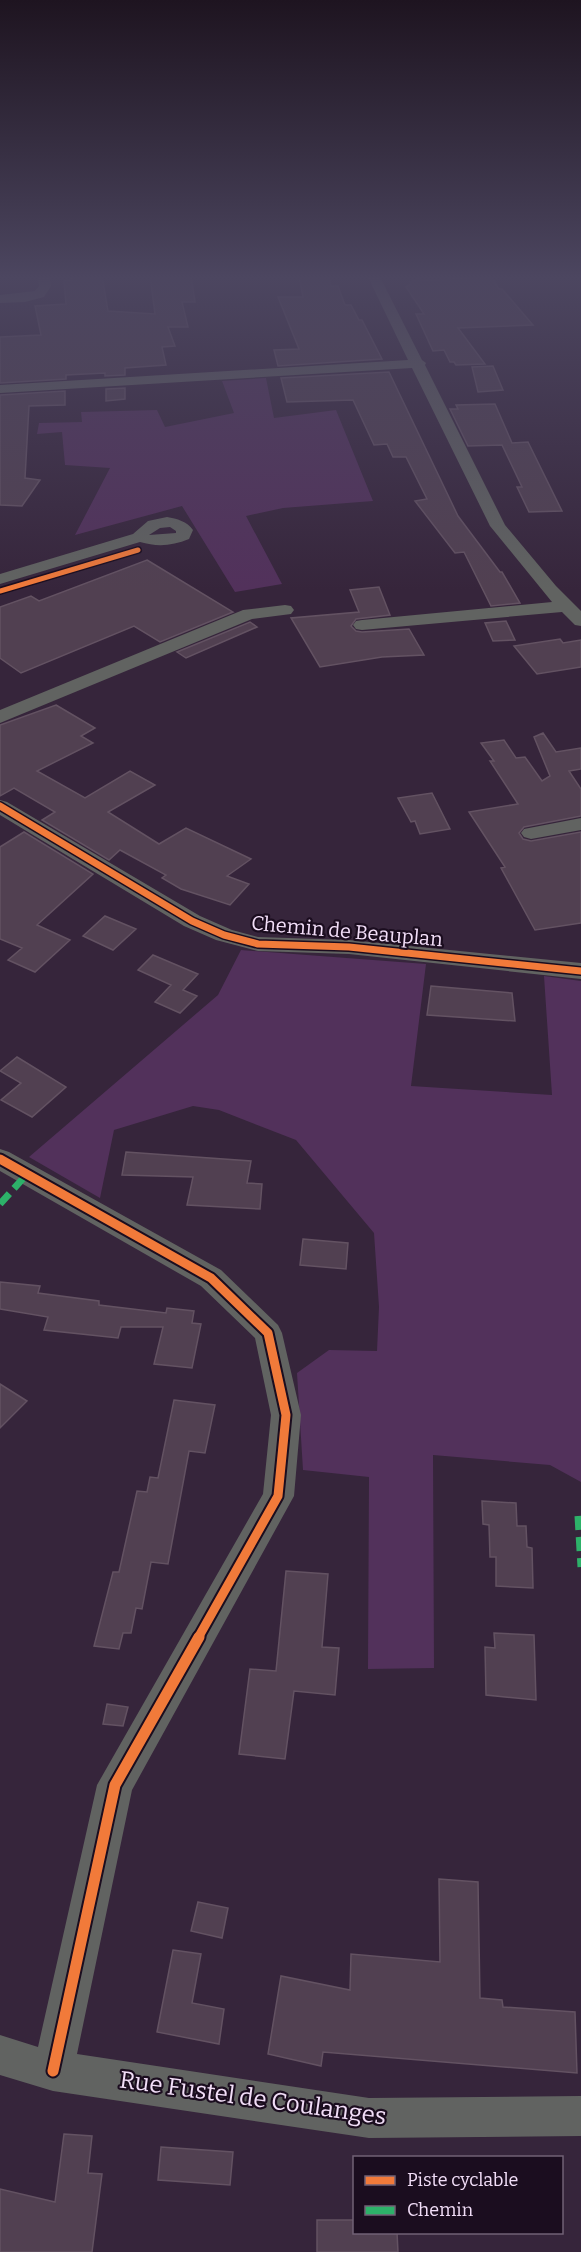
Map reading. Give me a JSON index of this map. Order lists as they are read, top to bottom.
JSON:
{
  "streets": {
    "street": ["Chemin de Beauplan", "Rue Fustel de Coulanges"]
  },
  "legend": ["Piste cyclable", "Chemin"]
}
